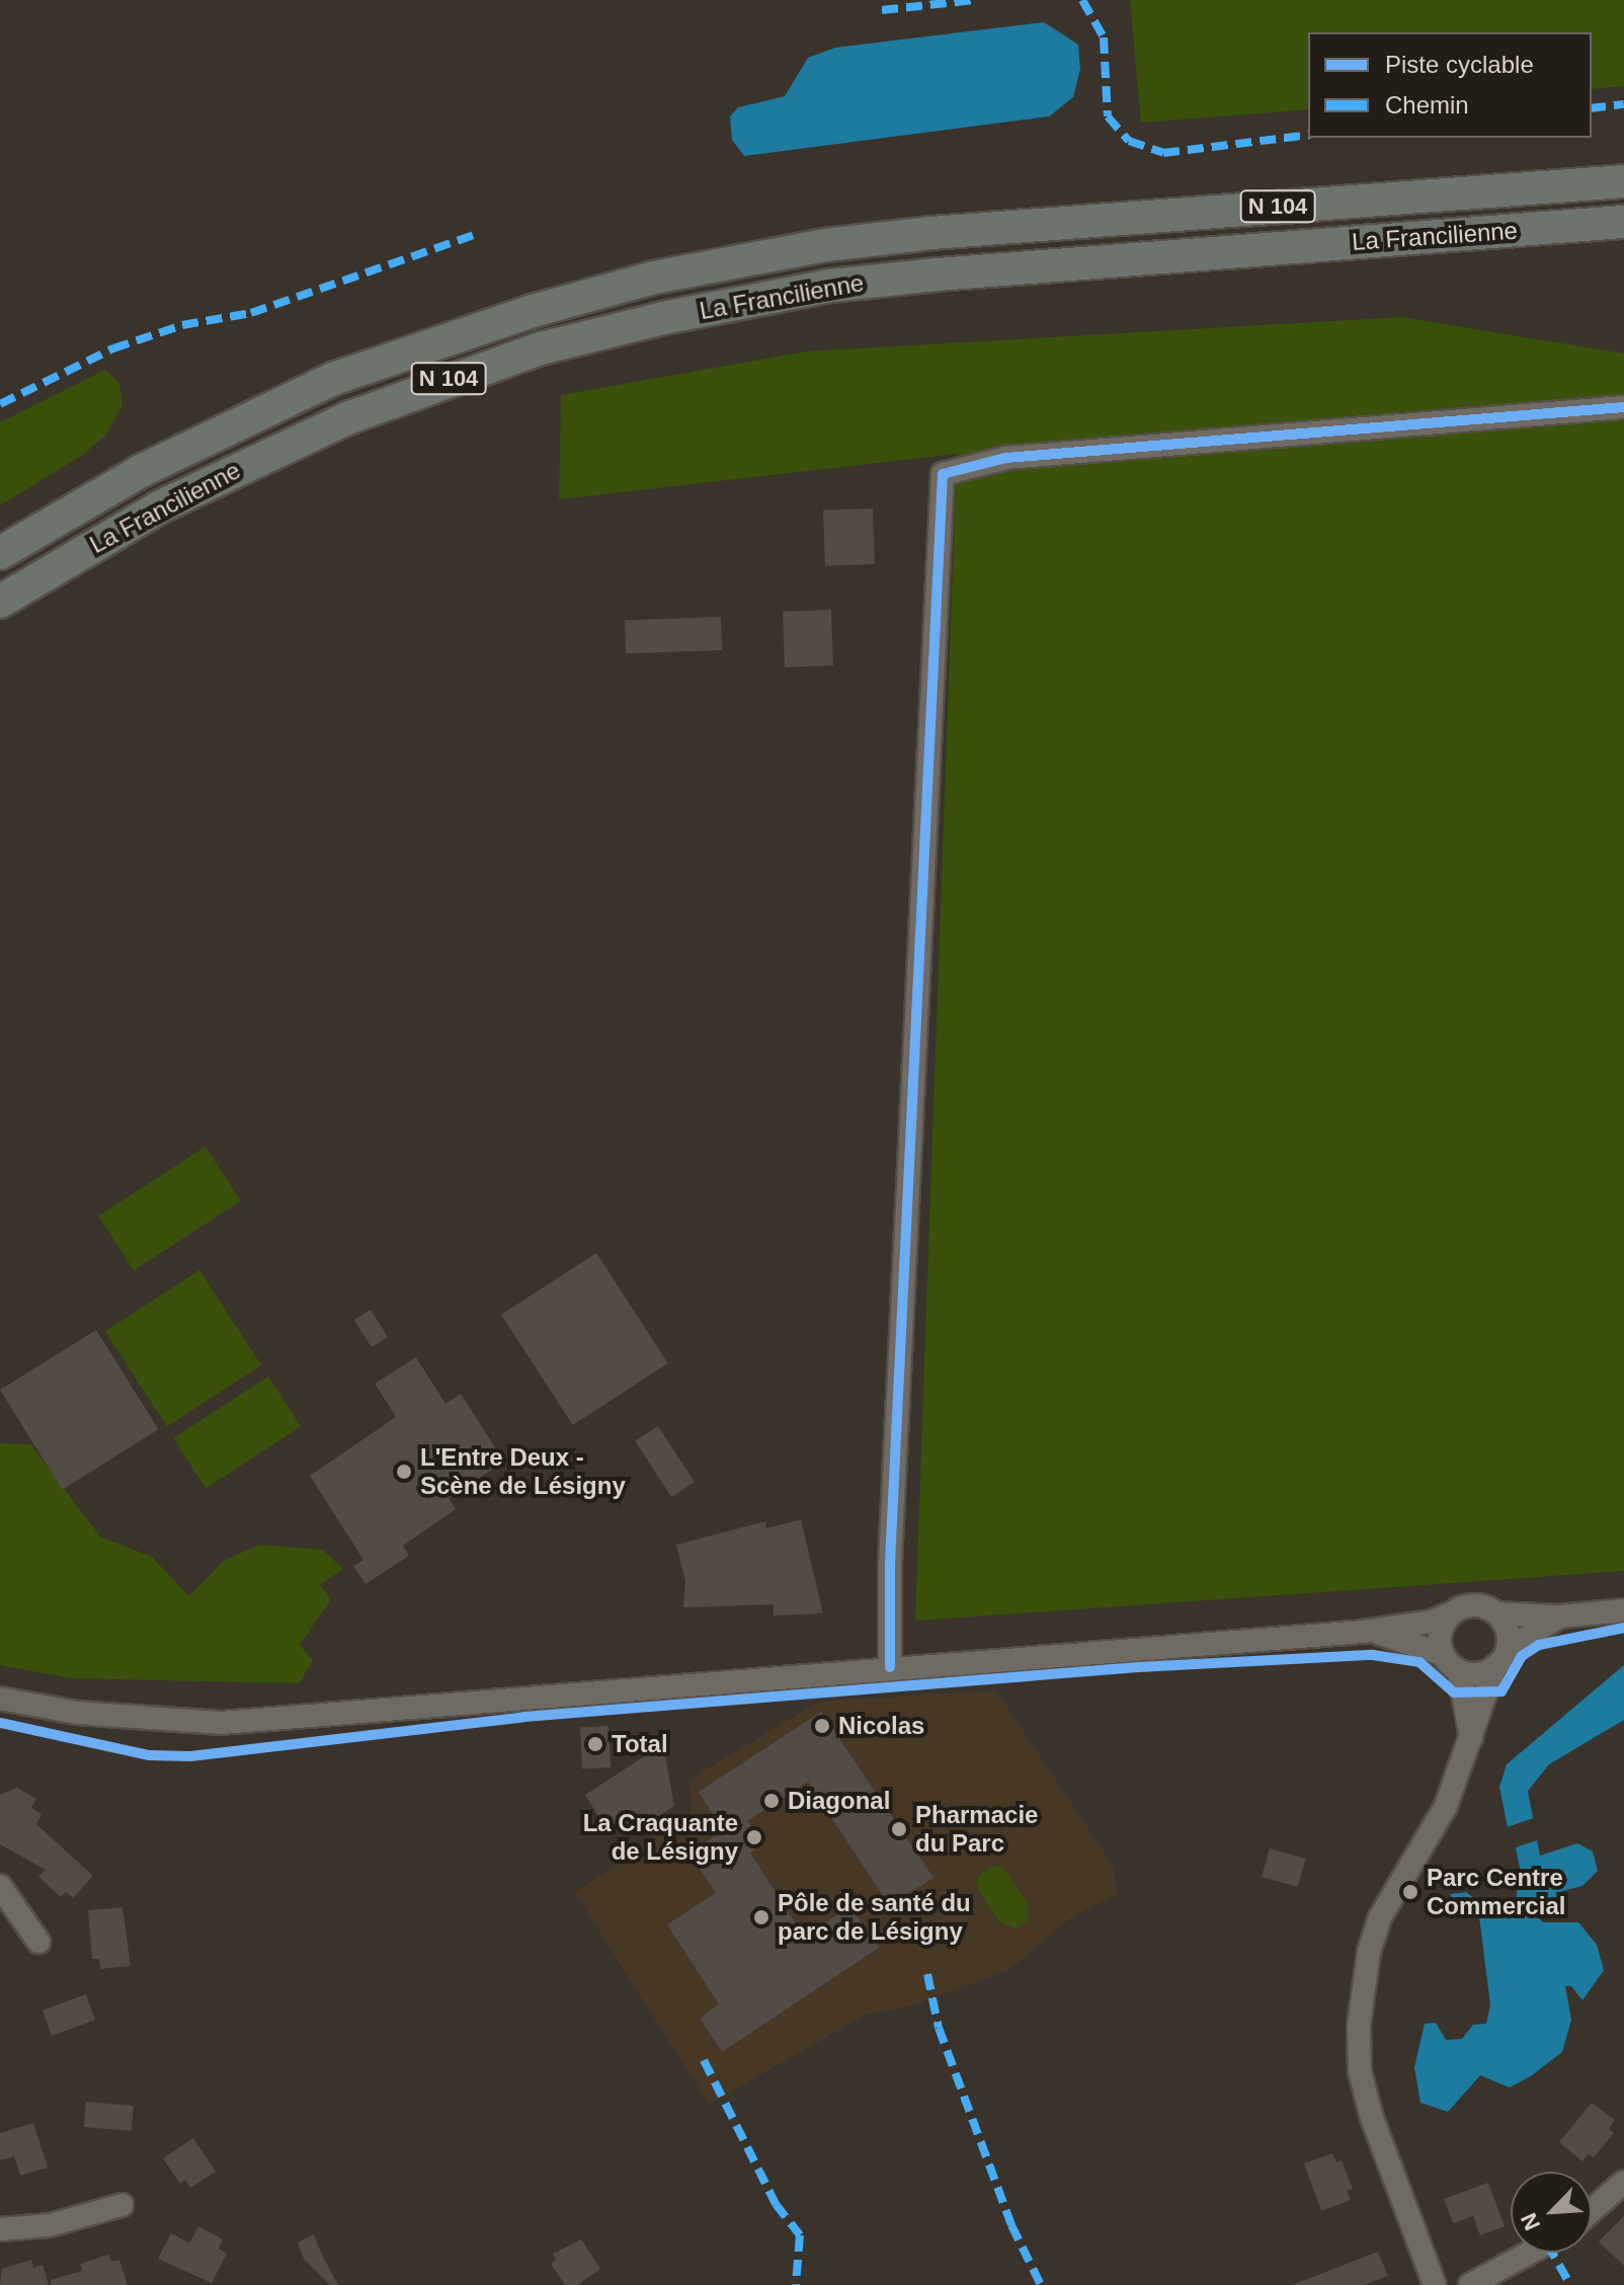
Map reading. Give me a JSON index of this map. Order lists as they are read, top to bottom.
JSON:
{
  "streets": {
    "highway": ["N 104", "La Francilienne"]
  },
  "places": [
    "L'Entre Deux - Scène de Lésigny",
    "Nicolas",
    "Total",
    "Diagonal",
    "Pharmacie du Parc",
    "La Craquante de Lésigny",
    "Parc Centre Commercial",
    "Pôle de santé du parc de Lésigny"
  ],
  "legend": ["Piste cyclable", "Chemin"],
  "north": "bottom left"
}
